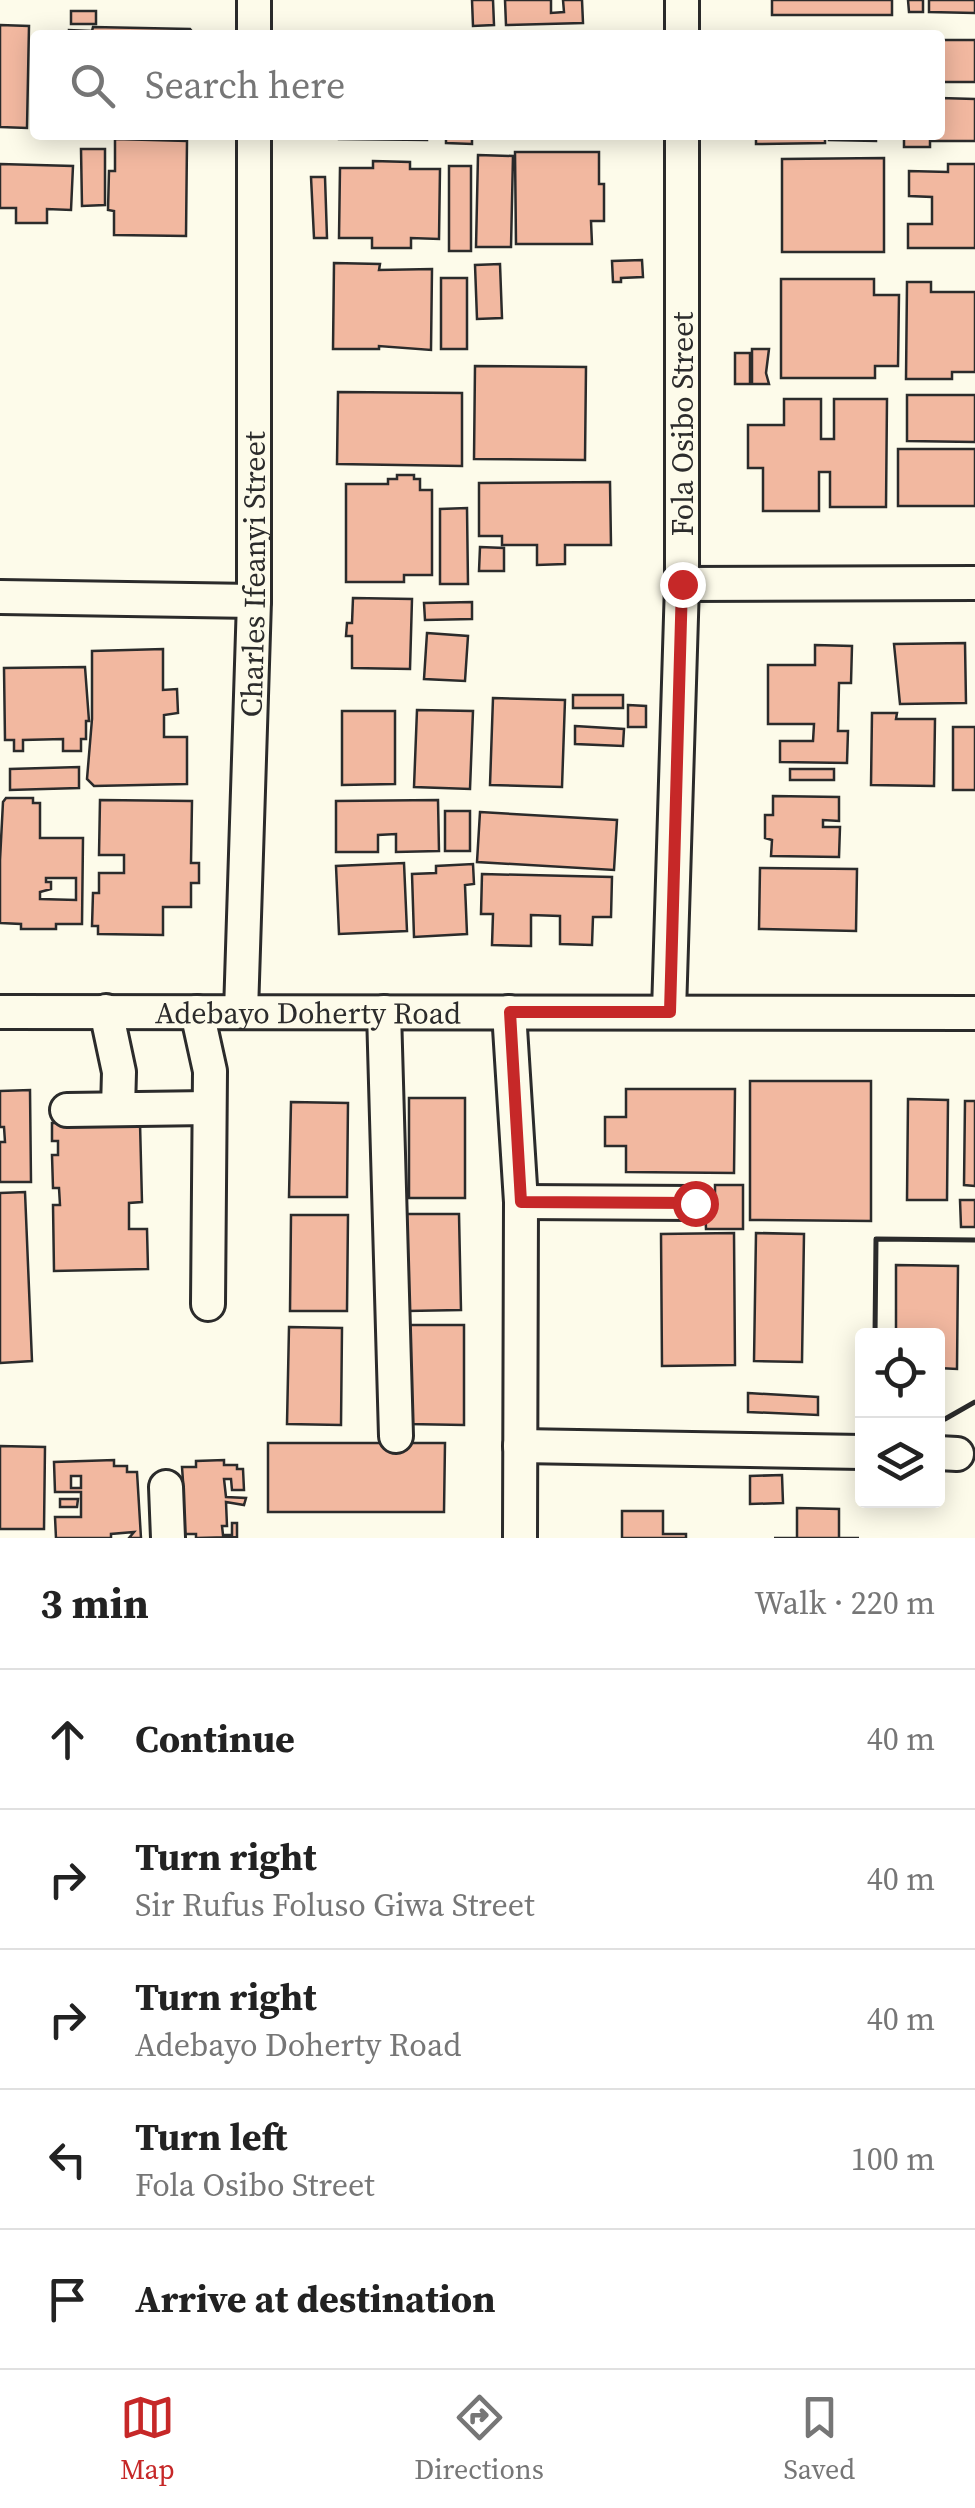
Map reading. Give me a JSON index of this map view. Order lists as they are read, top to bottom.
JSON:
{
  "streets": {
    "street": ["Fola Osibo Street", "Charles Ifeanyi Street", "Adebayo Doherty Road"]
  },
  "crossings": [
    ["Fola Osibo Street", "Adebayo Doherty Road"],
    ["Charles Ifeanyi Street", "Adebayo Doherty Road"]
  ],
  "page": {
    "search": "Search here",
    "heading": ["3 min", "Walk · 220 m"],
    "list": [
      ["Continue", "40 m"],
      ["Turn right", "Sir Rufus Foluso Giwa Street", "40 m"],
      ["Turn right", "Adebayo Doherty Road", "40 m"],
      ["Turn left", "Fola Osibo Street", "100 m"],
      "Arrive at destination"
    ],
    "nav": ["Map", "Directions", "Saved"]
  }
}
